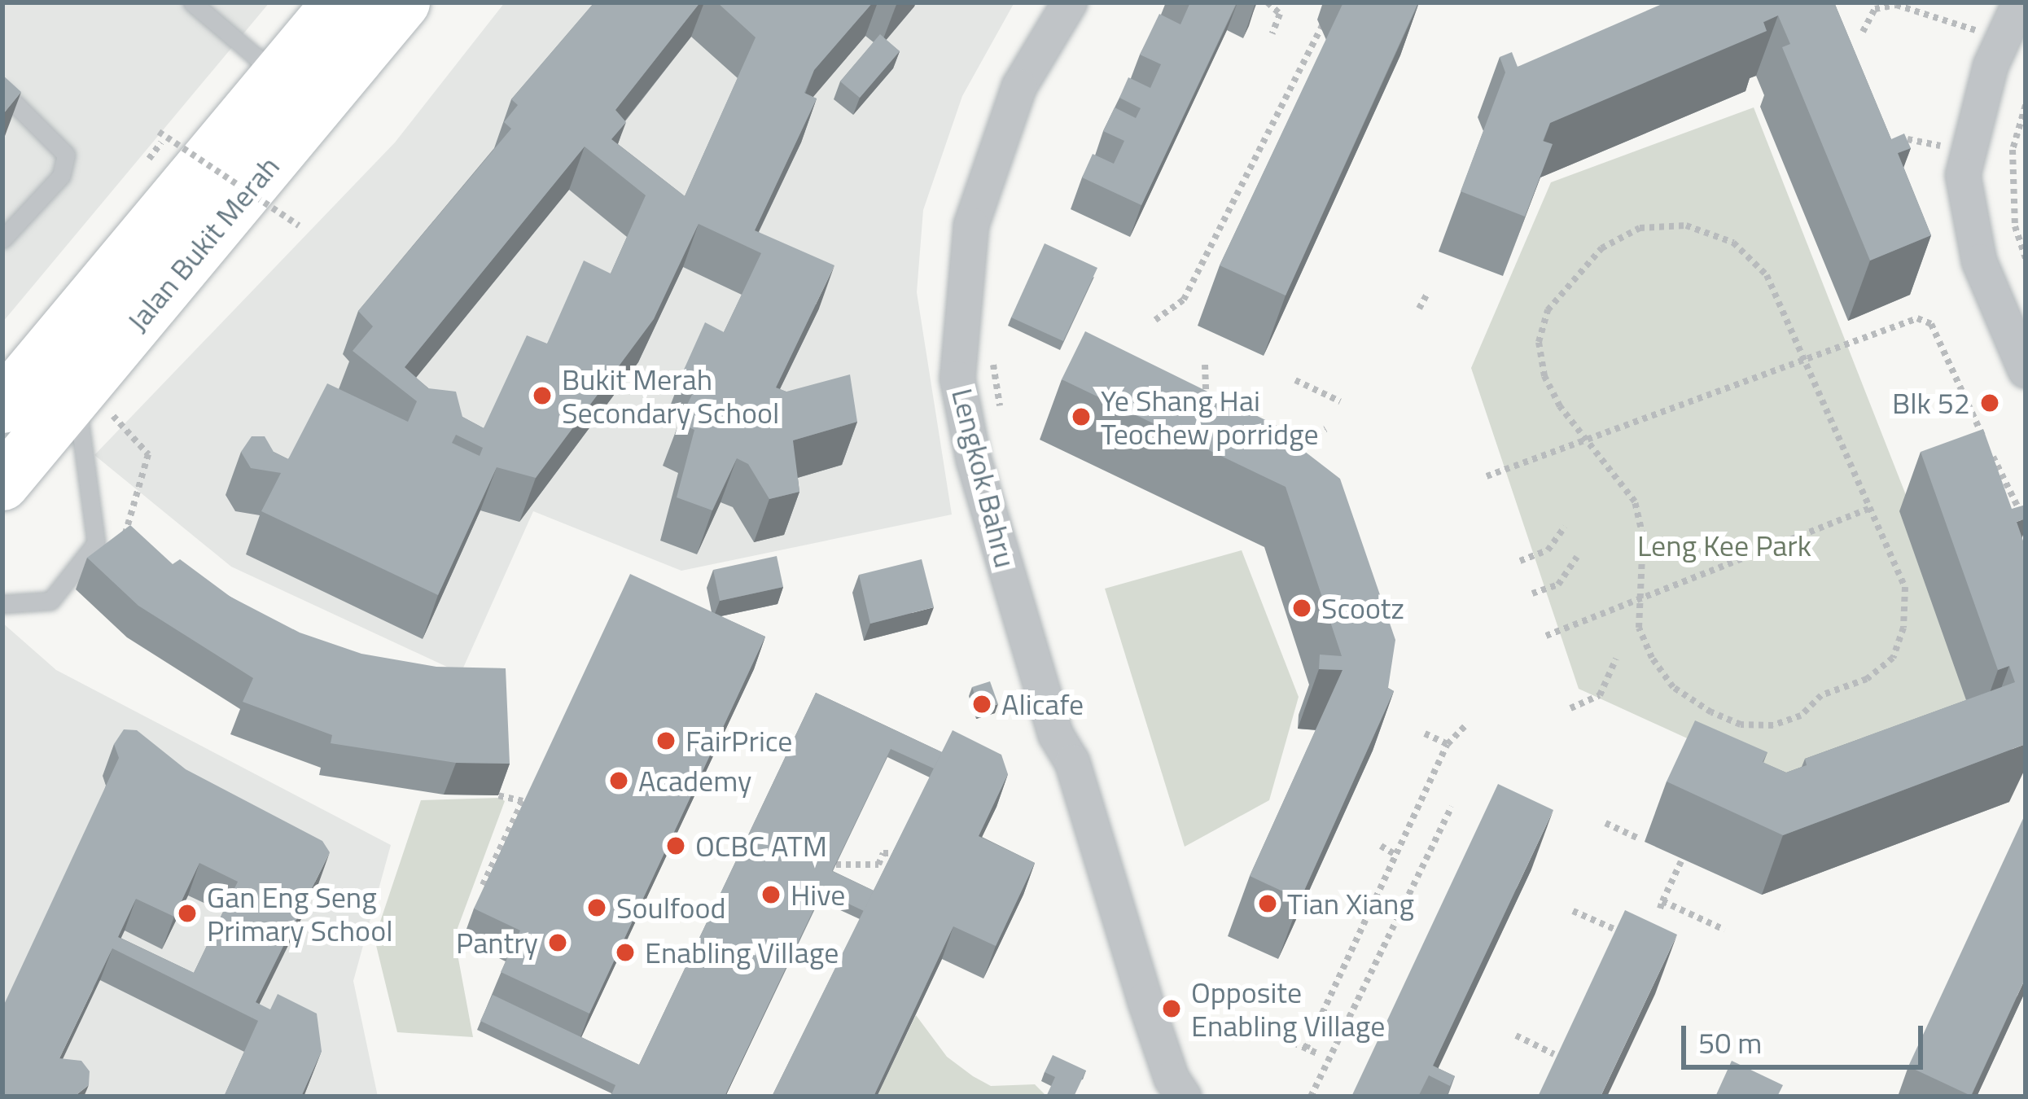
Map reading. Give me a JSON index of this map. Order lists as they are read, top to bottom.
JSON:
{
  "streets": {
    "main road": ["Jalan Bukit Merah"],
    "street": ["Lengkok Bahru"]
  },
  "parks": ["Leng Kee Park"],
  "places": [
    "Bukit Merah Secondary School",
    "Blk 52",
    "Ye Shang Hai Teochew porridge",
    "Scootz",
    "Alicafe",
    "FairPrice",
    "Academy",
    "OCBC ATM",
    "Hive",
    "Tian Xiang",
    "Soulfood",
    "Gan Eng Seng Primary School",
    "Pantry",
    "Enabling Village",
    "Opposite Enabling Village"
  ],
  "scale_bar": "50 m"
}
